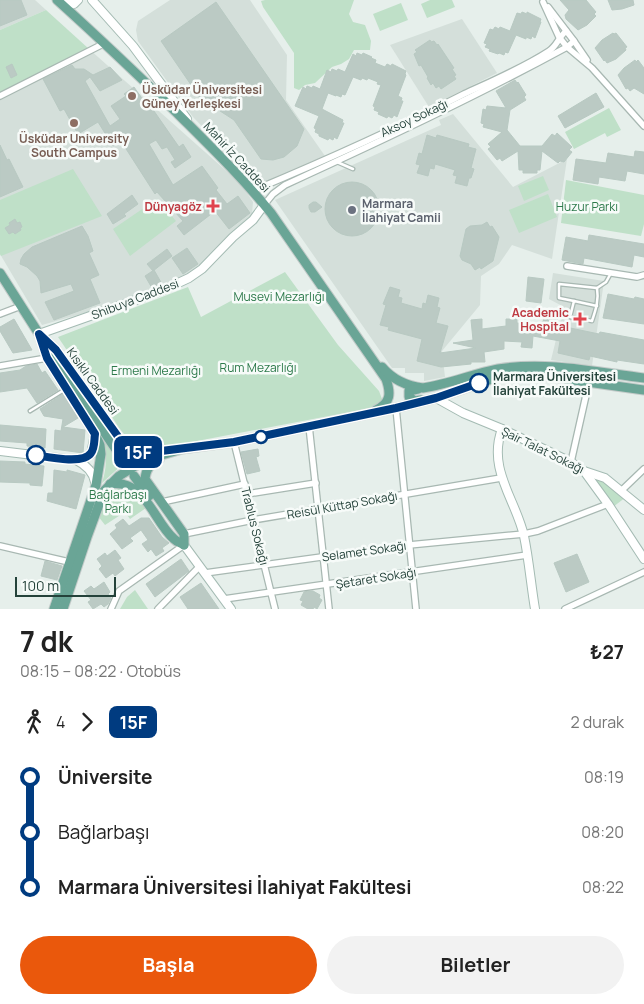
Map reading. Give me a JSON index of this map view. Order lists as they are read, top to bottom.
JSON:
{
  "streets": {
    "main road": ["Mahir İz Caddesi", "Kısıklı Caddesi"],
    "street": [
      "Aksoy Sokağı",
      "Shibuya Caddesi",
      "Şair Talat Sokağı",
      "Reisül Küttap Sokağı",
      "Trablus Sokağı",
      "Selamet Sokağı",
      "Şetaret Sokağı"
    ]
  },
  "crossings": [
    ["Aksoy Sokağı", "Mahir İz Caddesi"],
    ["Aksoy Sokağı", "Shibuya Caddesi"],
    ["Mahir İz Caddesi", "Shibuya Caddesi"],
    ["Shibuya Caddesi", "Kısıklı Caddesi"],
    ["Reisül Küttap Sokağı", "Trablus Sokağı"],
    ["Trablus Sokağı", "Selamet Sokağı"],
    ["Trablus Sokağı", "Şetaret Sokağı"]
  ],
  "parks": [
    "Huzur Parkı",
    "Musevi Mezarlığı",
    "Rum Mezarlığı",
    "Ermeni Mezarlığı",
    "Bağlarbaşı Parkı"
  ],
  "places": {
    "other": [
      "Üsküdar Üniversitesi Güney Yerleşkesi",
      "Üsküdar University South Campus",
      "Marmara İlahiyat Camii",
      "Marmara Üniversitesi İlahiyat Fakültesi"
    ],
    "health": ["Dünyagöz", "Academic Hospital"]
  },
  "lines": ["bus line 15F"],
  "scale_bar": "100 m",
  "page": {
    "on_map": "15F",
    "scale": "100 m",
    "heading": ["7 dk", "08:15 – 08:22 · Otobüs", "₺27"],
    "legs": ["4", "15F", "2 durak"],
    "list": [
      {
        "name": "Üniversite",
        "value": "08:19"
      },
      {
        "name": "Bağlarbaşı",
        "value": "08:20"
      },
      {
        "name": "Marmara Üniversitesi İlahiyat Fakültesi",
        "value": "08:22"
      }
    ],
    "buttons": ["Başla", "Biletler"]
  }
}
